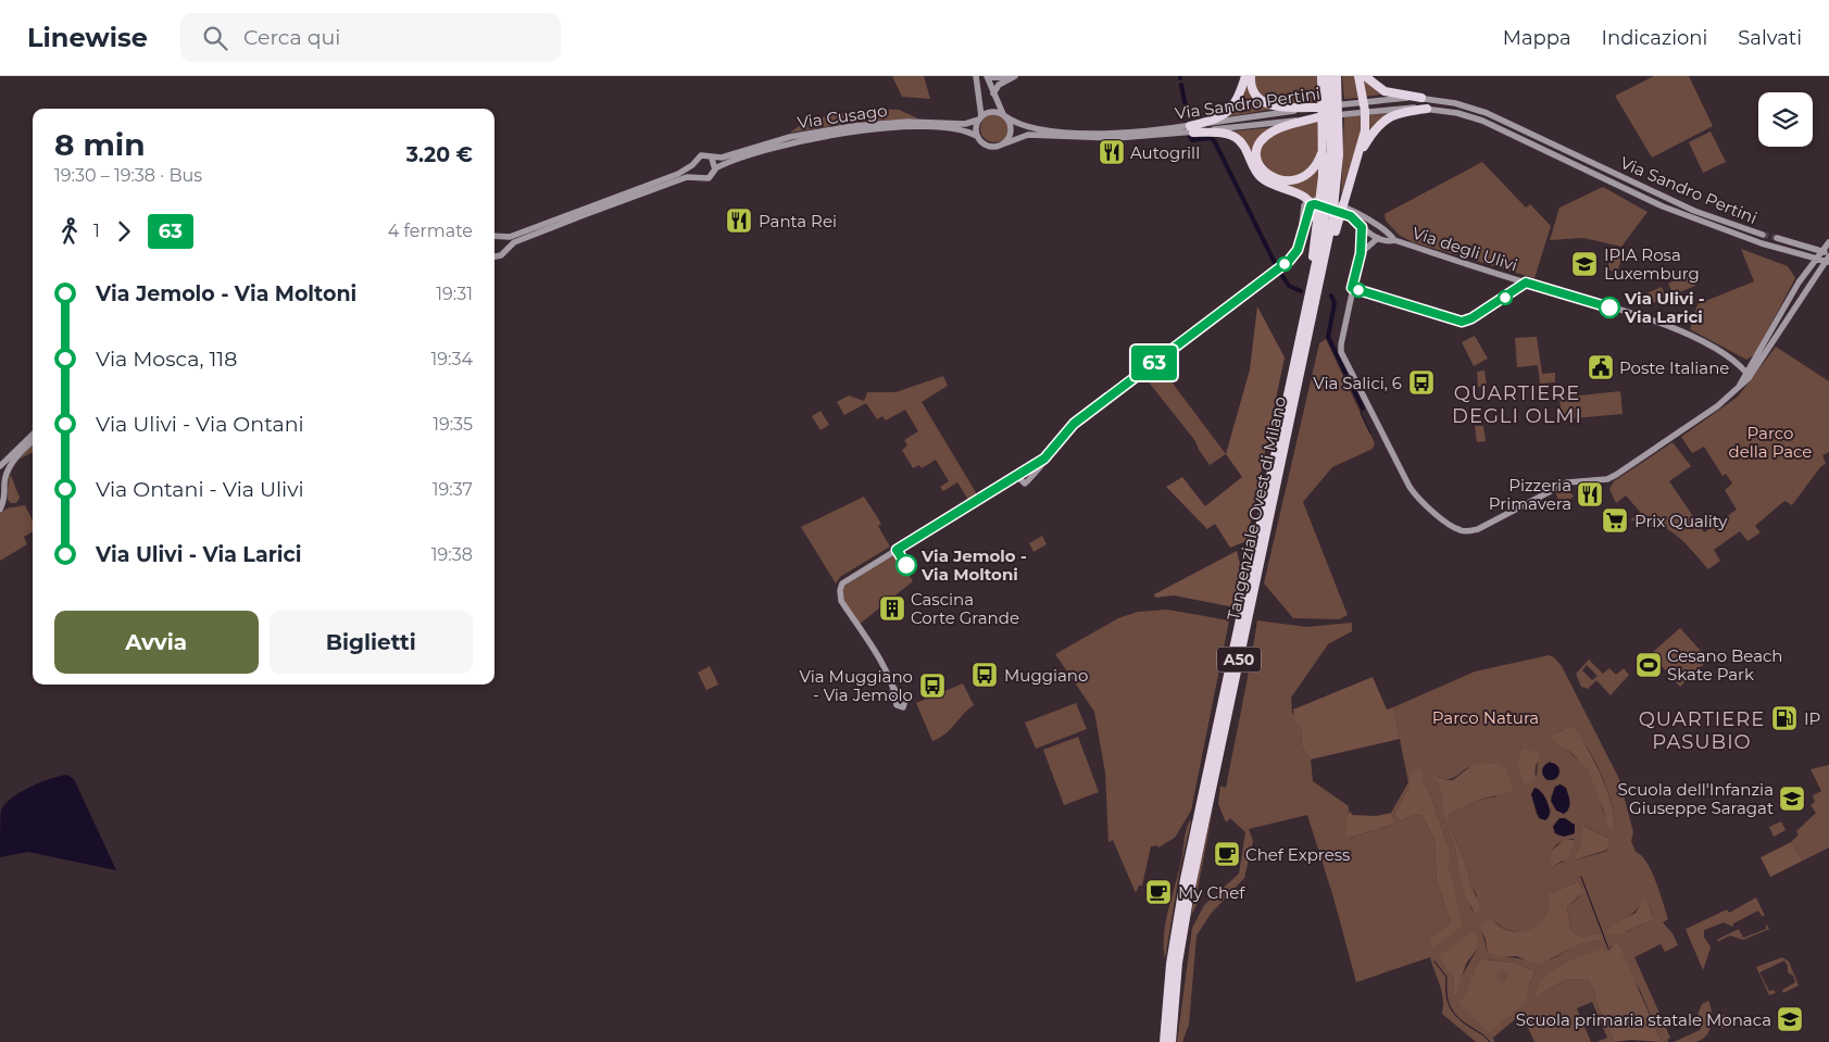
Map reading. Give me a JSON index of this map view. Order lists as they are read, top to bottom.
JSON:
{
  "streets": {
    "highway": ["Tangenziale Ovest di Milano", "A50"],
    "main road": ["Via Sandro Pertini", "Via Cusago", "Via degli Ulivi"]
  },
  "crossings": [
    ["Via Sandro Pertini", "Via Cusago"]
  ],
  "districts": ["QUARTIERE DEGLI OLMI", "QUARTIERE PASUBIO"],
  "parks": ["Parco della Pace", "Parco Natura"],
  "places": {
    "restaurant": ["Autogrill", "Panta Rei", "Pizzeria Primavera"],
    "school or university": ["IPIA Rosa Luxemburg", "Scuola dell'Infanzia Giuseppe Saragat", "Scuola primaria statale Monaca"],
    "other": ["Via Ulivi - Via Larici", "Via Jemolo - Via Moltoni"],
    "public building": ["Poste Italiane"],
    "bus stop": ["Via Salici, 6", "Muggiano", "Via Muggiano - Via Jemolo"],
    "supermarket": ["Prix Quality"],
    "building": ["Cascina Corte Grande"],
    "sports": ["Cesano Beach Skate Park"],
    "fuel station": ["IP"],
    "cafe": ["Chef Express", "My Chef"]
  },
  "lines": ["bus line 63"],
  "page": {
    "header": "Linewise",
    "search": "Cerca qui",
    "nav": ["Mappa", "Indicazioni", "Salvati"],
    "on_map": "63",
    "heading": ["8 min", "19:30 – 19:38 · Bus", "3.20 €"],
    "legs": ["1", "63", "4 fermate"],
    "list": [
      {
        "name": "Via Jemolo - Via Moltoni",
        "value": "19:31"
      },
      {
        "name": "Via Mosca, 118",
        "value": "19:34"
      },
      {
        "name": "Via Ulivi - Via Ontani",
        "value": "19:35"
      },
      {
        "name": "Via Ontani - Via Ulivi",
        "value": "19:37"
      },
      {
        "name": "Via Ulivi - Via Larici",
        "value": "19:38"
      }
    ],
    "buttons": ["Avvia", "Biglietti"]
  }
}
